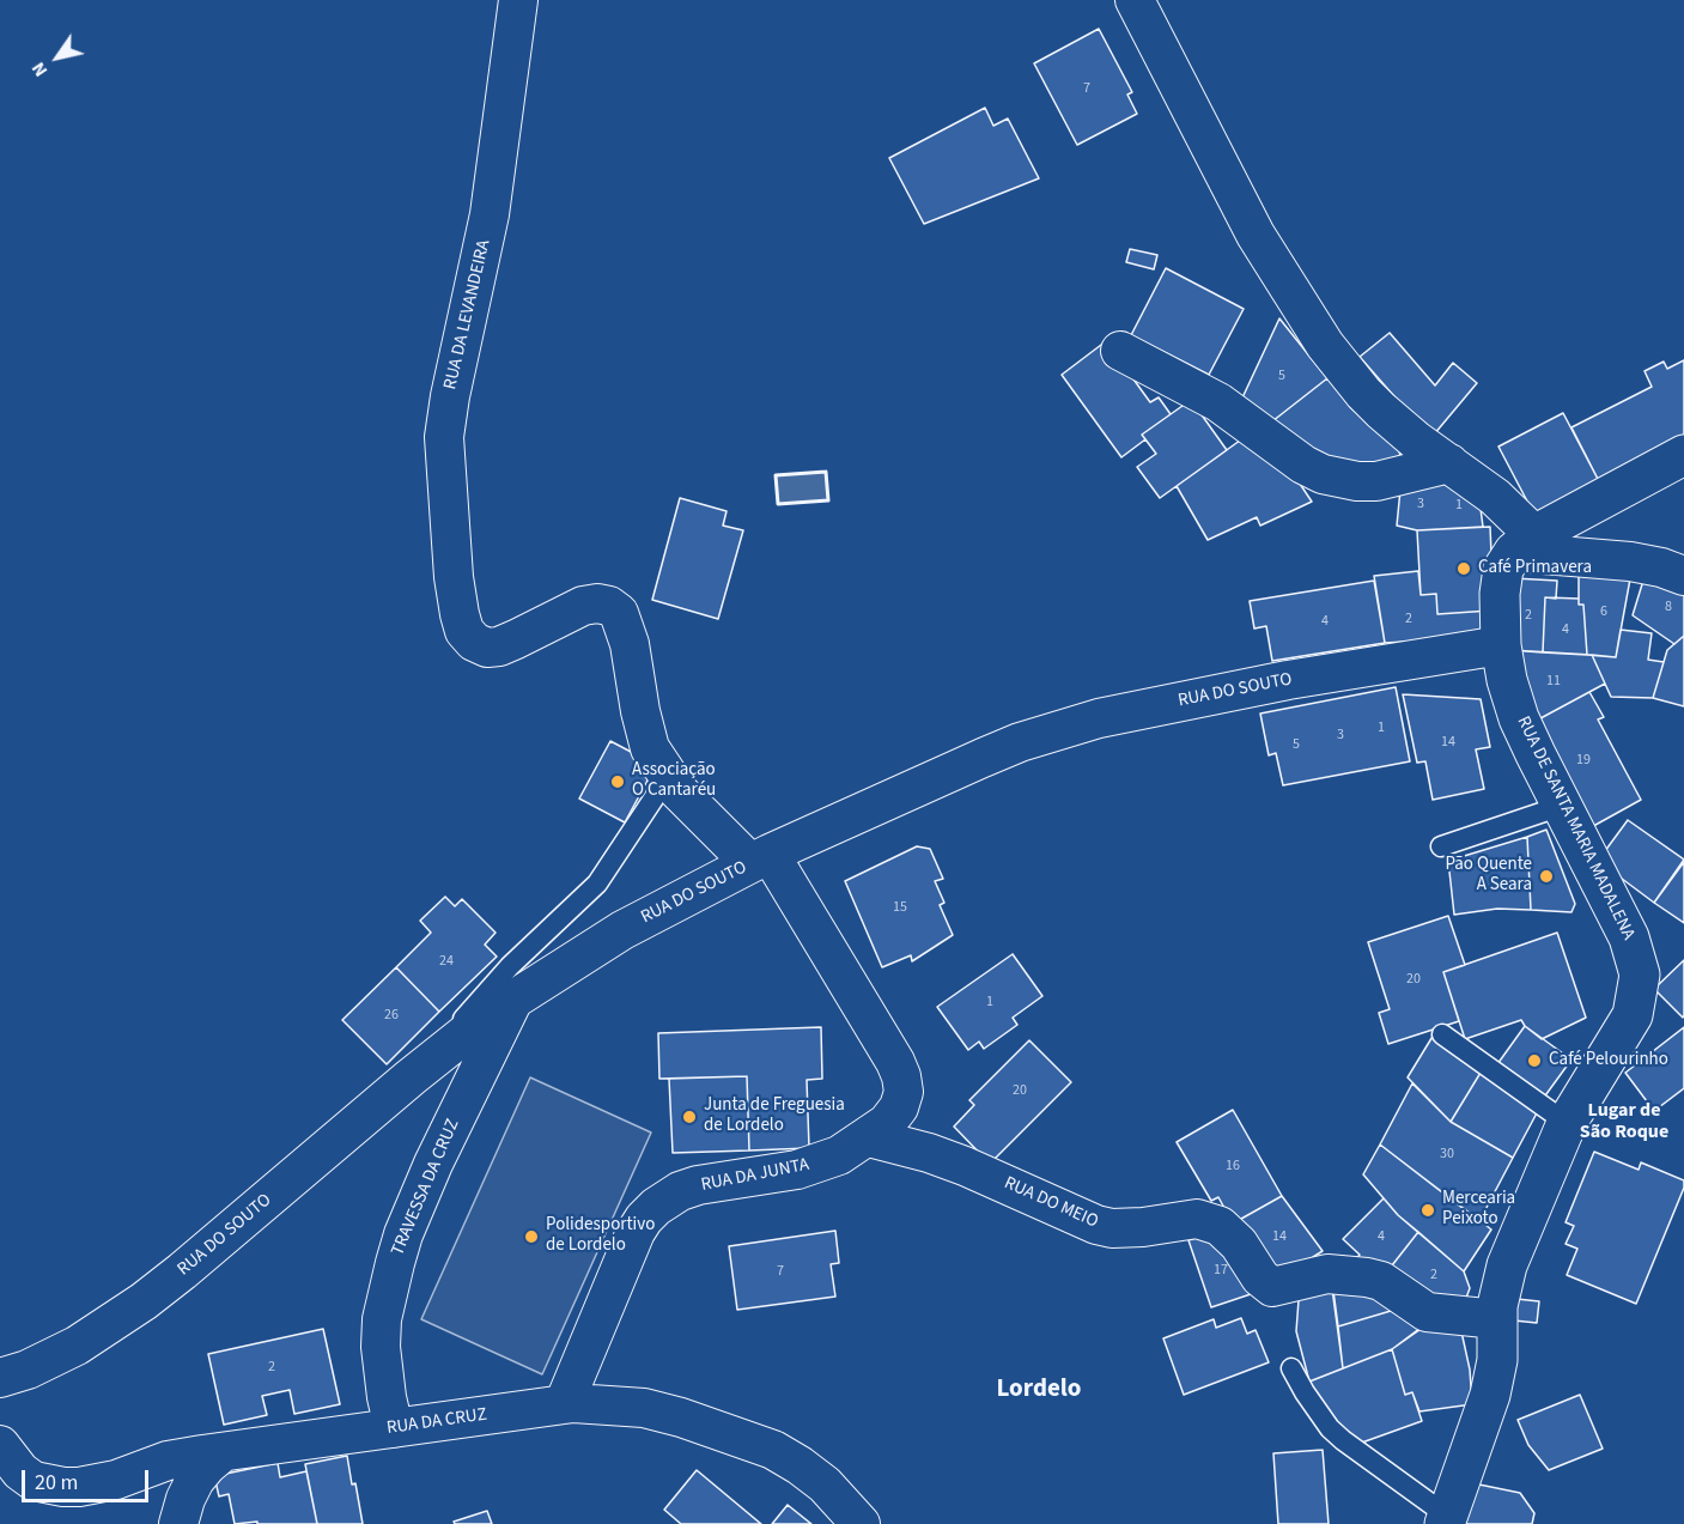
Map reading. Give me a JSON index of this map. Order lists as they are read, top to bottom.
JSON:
{
  "streets": {
    "main road": ["RUA DE SANTA MARIA MADALENA"],
    "street": [
      "RUA DA LEVANDEIRA",
      "RUA DO SOUTO",
      "RUA DA JUNTA",
      "TRAVESSA DA CRUZ",
      "RUA DO MEIO",
      "RUA DA CRUZ"
    ]
  },
  "crossings": [
    ["RUA DA LEVANDEIRA", "RUA DA JUNTA"],
    ["RUA DO SOUTO", "RUA DE SANTA MARIA MADALENA"],
    ["RUA DO SOUTO", "RUA DA JUNTA"],
    ["RUA DO SOUTO", "TRAVESSA DA CRUZ"],
    ["RUA DE SANTA MARIA MADALENA", "RUA DO MEIO"],
    ["RUA DA JUNTA", "RUA DO MEIO"],
    ["RUA DA JUNTA", "RUA DA CRUZ"],
    ["TRAVESSA DA CRUZ", "RUA DA CRUZ"]
  ],
  "districts": ["Lugar de São Roque", "Lordelo"],
  "places": [
    "Café Primavera",
    "Associação O Cantaréu",
    "Pão Quente A Seara",
    "Café Pelourinho",
    "Junta de Freguesia de Lordelo",
    "Mercearia Peixoto",
    "Polidesportivo de Lordelo"
  ],
  "house_numbers": [
    "7",
    "5",
    "3",
    "1",
    "8",
    "6",
    "2",
    "2",
    "4",
    "4",
    "11",
    "1",
    "3",
    "14",
    "5",
    "19",
    "15",
    "24",
    "20",
    "1",
    "26",
    "20",
    "30",
    "16",
    "14",
    "4",
    "17",
    "7",
    "2",
    "2"
  ],
  "scale_bar": "20 m",
  "north": "bottom left"
}
